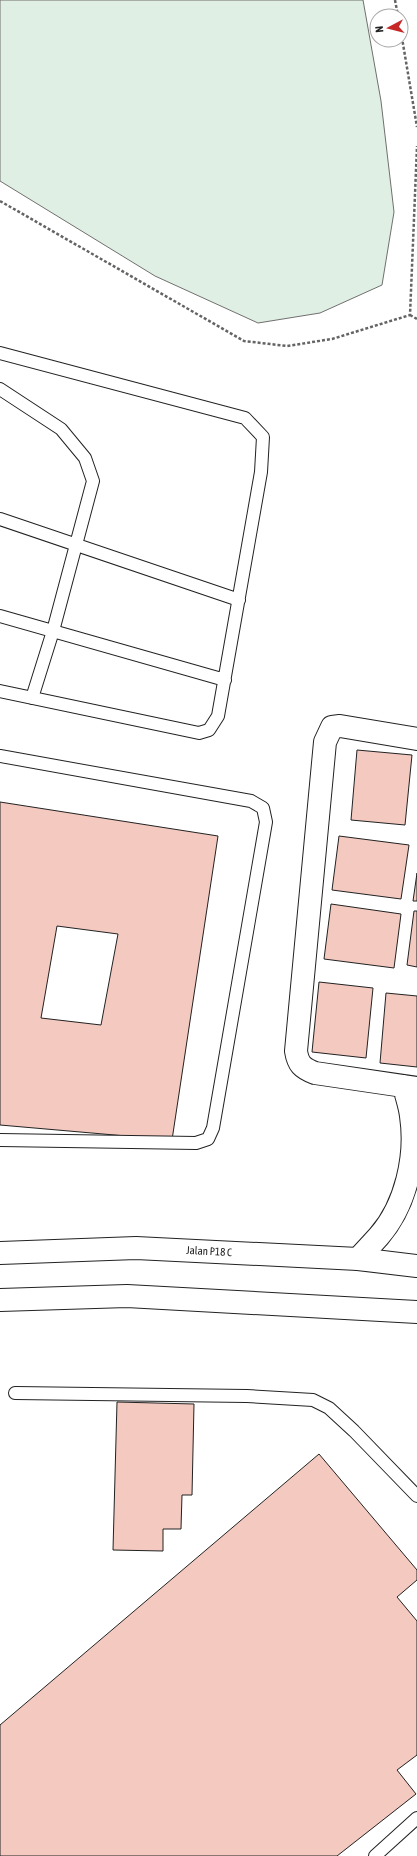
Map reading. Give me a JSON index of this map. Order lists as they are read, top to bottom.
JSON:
{
  "streets": {
    "street": ["Jalan P18 C"]
  },
  "north": "left"
}
